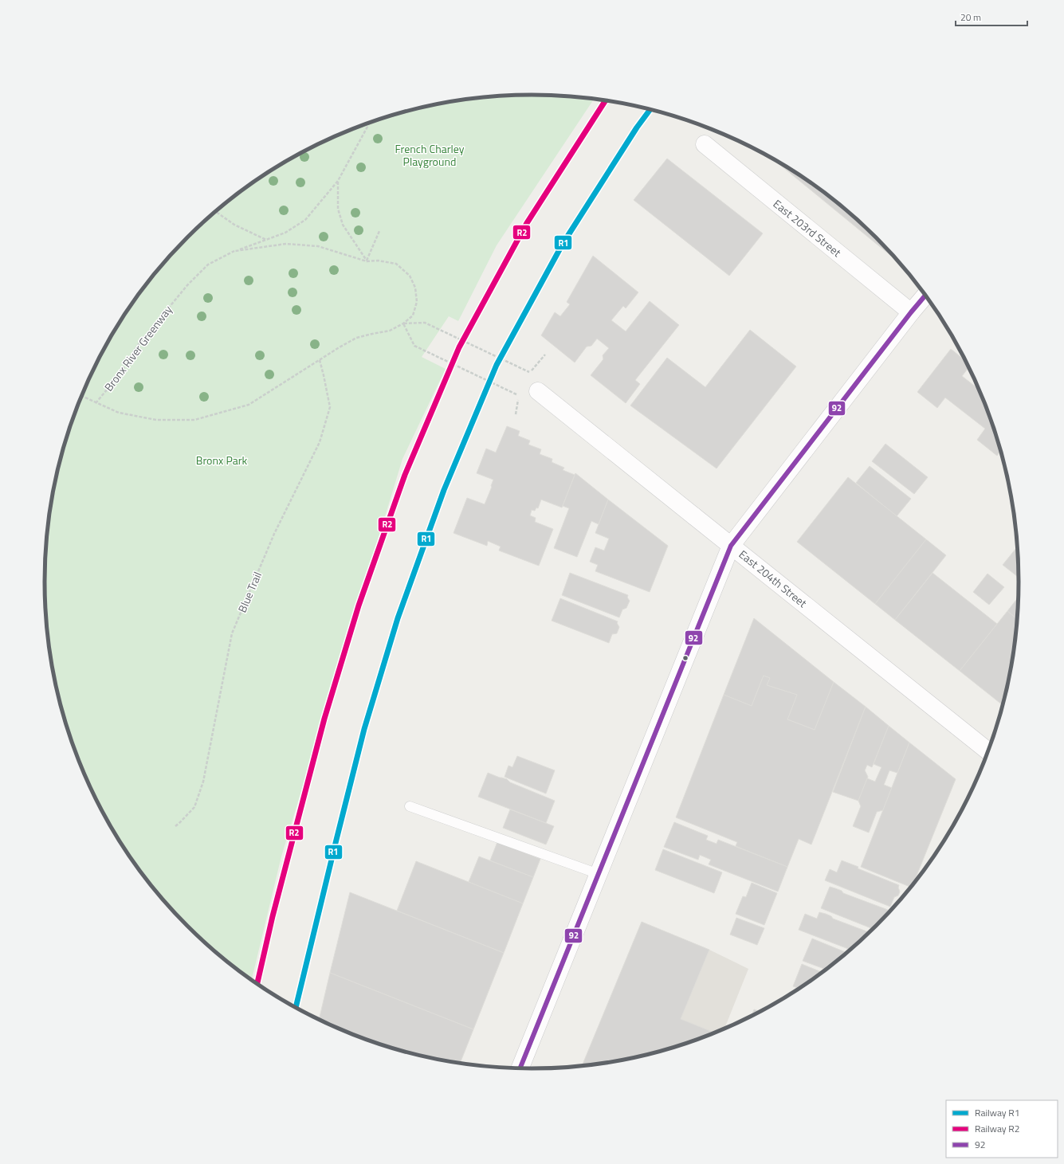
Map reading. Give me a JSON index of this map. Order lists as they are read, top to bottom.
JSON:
{
  "streets": {
    "main road": ["East 203rd Street", "East 204th Street"],
    "path": ["Bronx River Greenway", "Blue Trail"]
  },
  "parks": ["French Charley Playground", "Bronx Park"],
  "lines": ["rail line R2", "rail line R1", "transit line 92"],
  "legend": ["Railway R1", "Railway R2", "92"],
  "scale_bar": "20 m"
}
